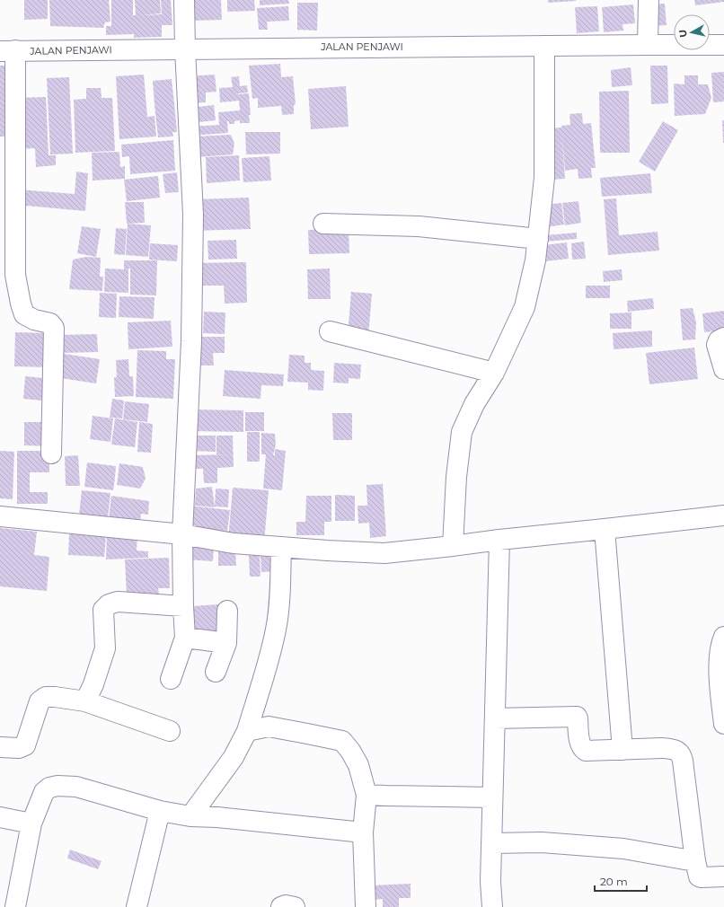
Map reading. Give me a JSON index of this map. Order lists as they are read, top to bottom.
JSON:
{
  "streets": {
    "street": ["JALAN PENJAWI"]
  },
  "scale_bar": "20 m",
  "north": "left"
}
